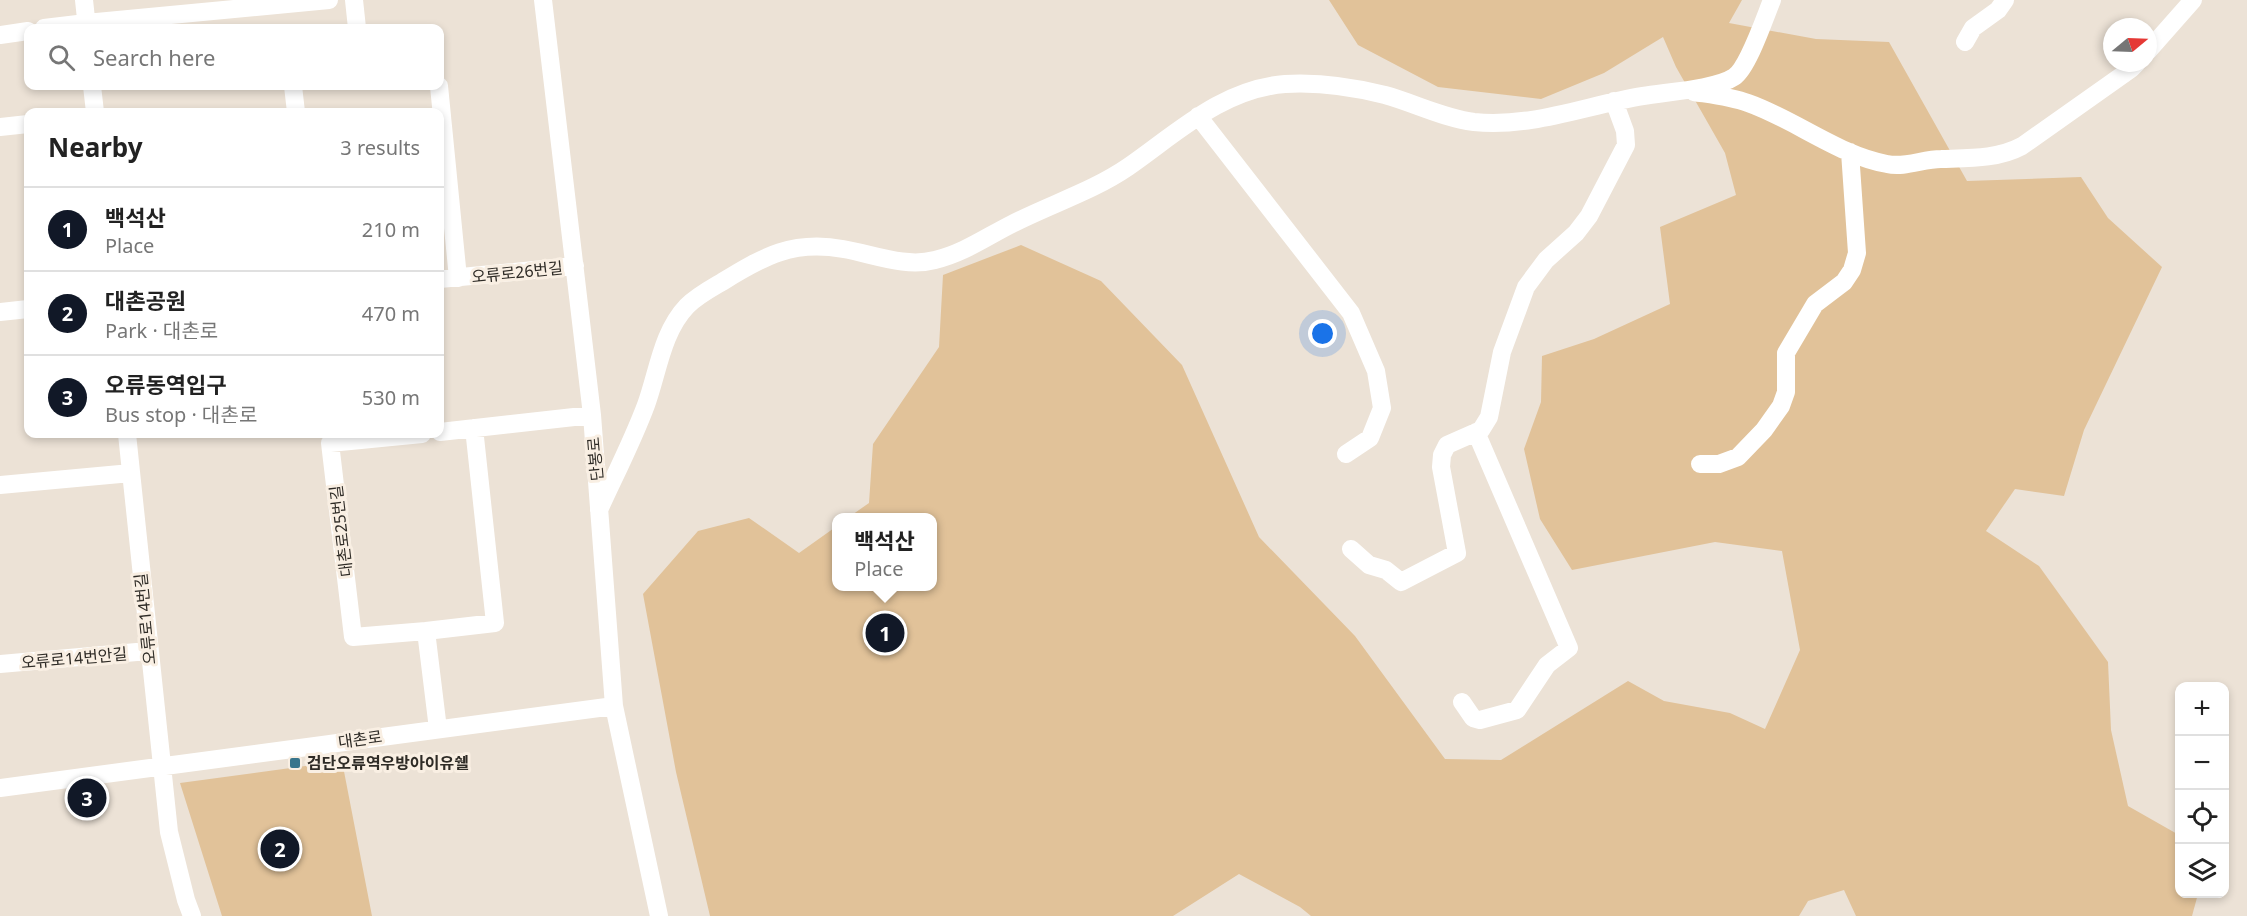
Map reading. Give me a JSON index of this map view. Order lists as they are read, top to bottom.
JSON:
{
  "streets": {
    "street": [
      "오류로26번길",
      "단봉로",
      "대촌로25번길",
      "오류로14번길",
      "오류로14번안길",
      "대촌로"
    ]
  },
  "crossings": [
    ["오류로26번길", "단봉로"],
    ["단봉로", "대촌로"],
    ["오류로14번길", "오류로14번안길"],
    ["오류로14번길", "대촌로"]
  ],
  "places": {
    "transit": ["검단오류역우방아이유쉘"]
  },
  "north": "right",
  "page": {
    "search": "Search here",
    "heading": ["Nearby", "3 results"],
    "list": [
      {
        "mark": "1",
        "name": "백석산",
        "note": "Place",
        "value": "210 m"
      },
      {
        "mark": "2",
        "name": "대촌공원",
        "note": "Park · 대촌로",
        "value": "470 m"
      },
      {
        "mark": "3",
        "name": "오류동역입구",
        "note": "Bus stop · 대촌로",
        "value": "530 m"
      }
    ],
    "popup": ["백석산", "Place"],
    "pins": ["1", "3", "2"],
    "map_buttons": ["+", "−"]
  }
}
